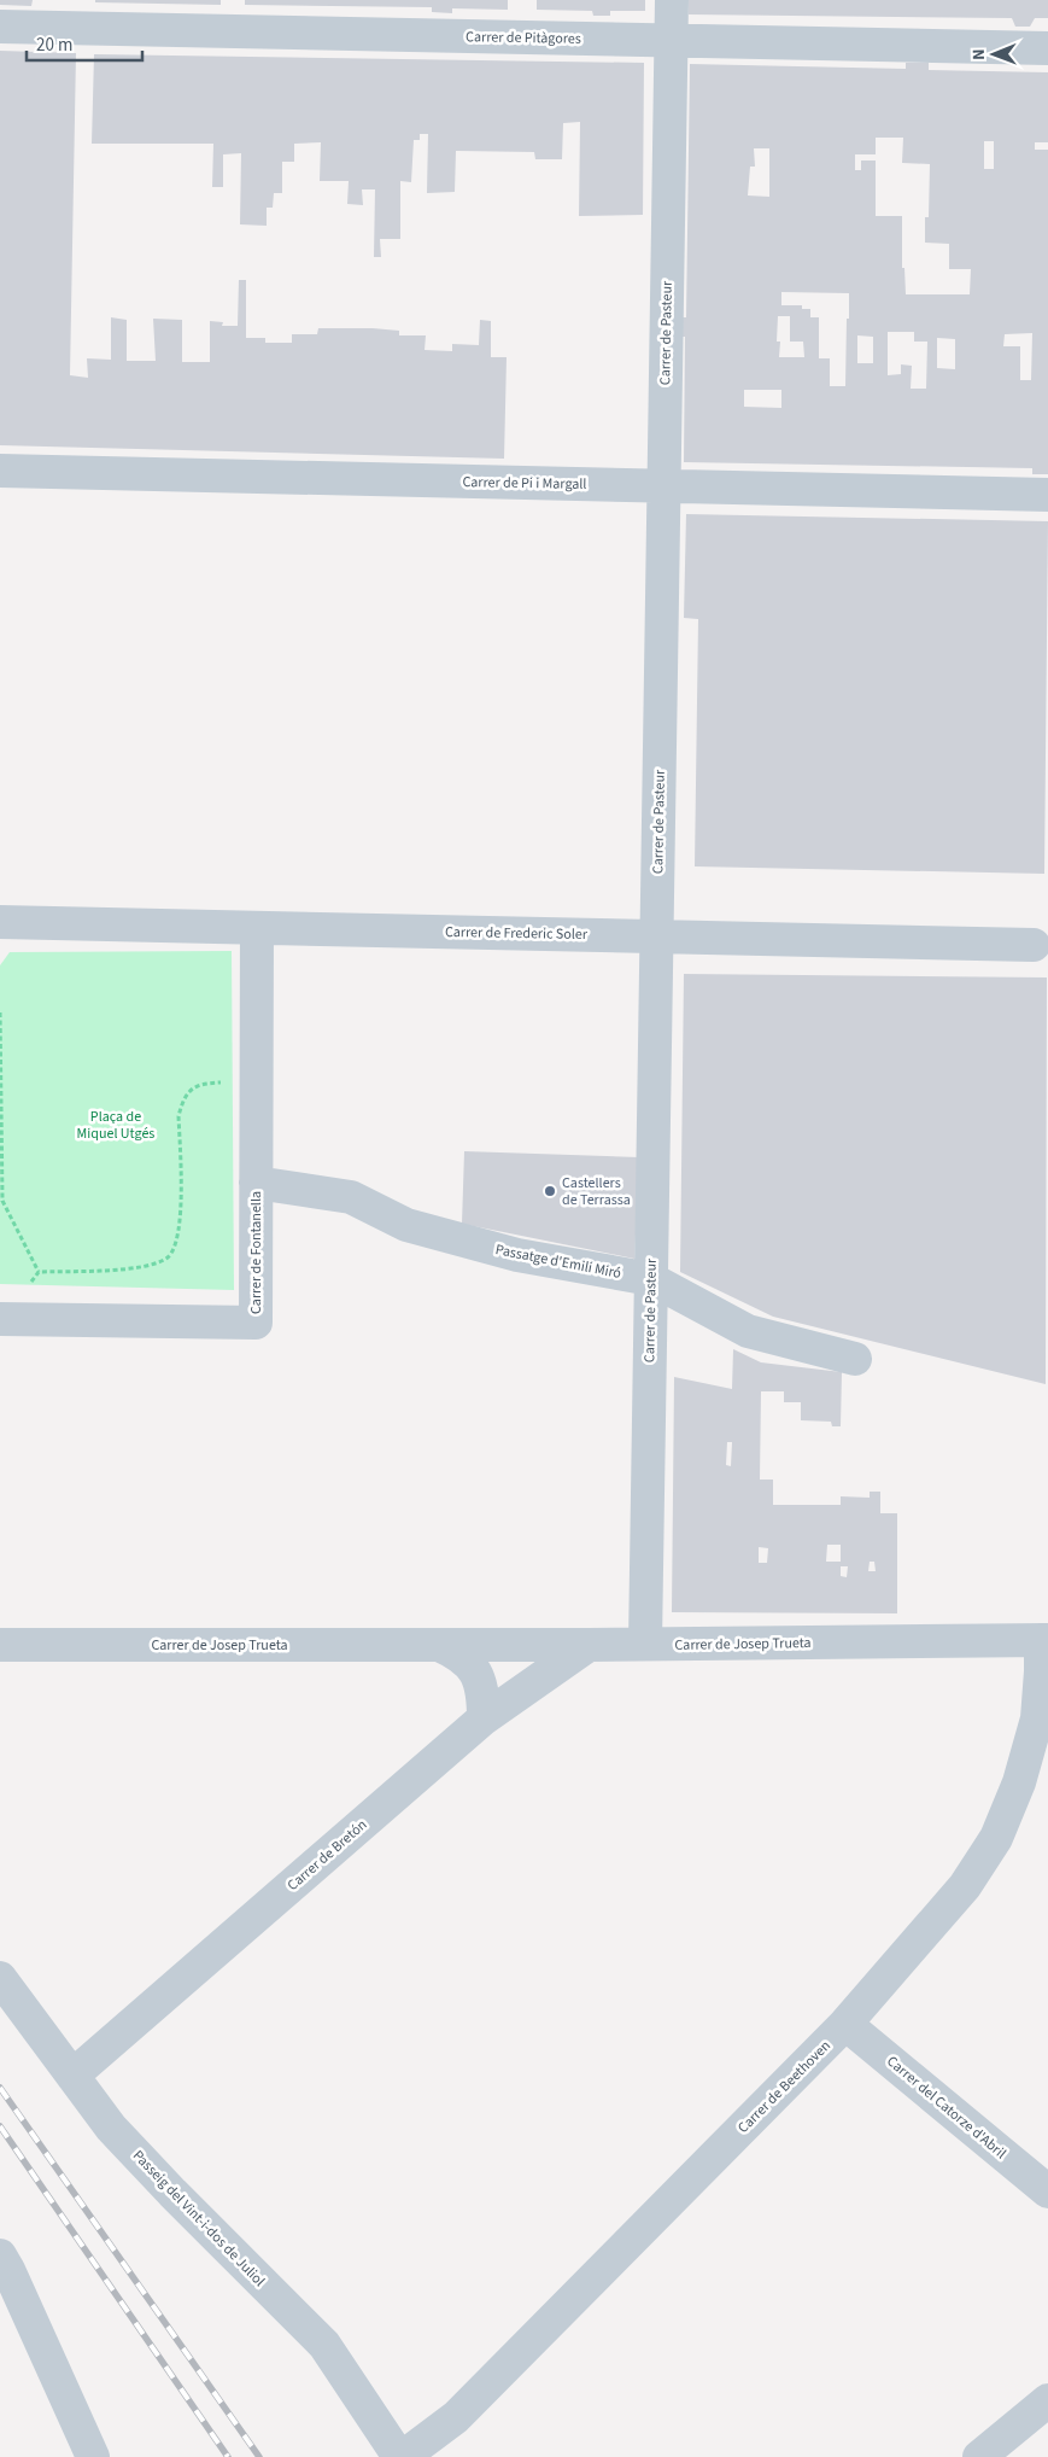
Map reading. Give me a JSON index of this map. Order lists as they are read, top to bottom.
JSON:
{
  "streets": {
    "street": [
      "Carrer de Pitàgores",
      "Carrer de Pasteur",
      "Carrer de Pi i Margall",
      "Carrer de Frederic Soler",
      "Carrer de Fontanella",
      "Passatge d'Emili Miró",
      "Carrer de Josep Trueta",
      "Carrer de Bretón",
      "Carrer de Beethoven",
      "Carrer del Catorze d'Abril",
      "Passeig del Vint-i-dos de Juliol"
    ]
  },
  "crossings": [
    ["Carrer de Pitàgores", "Carrer de Pasteur"],
    ["Carrer de Pasteur", "Carrer de Pi i Margall"],
    ["Carrer de Pasteur", "Carrer de Frederic Soler"],
    ["Carrer de Pasteur", "Passatge d'Emili Miró"],
    ["Carrer de Pasteur", "Carrer de Josep Trueta"],
    ["Carrer de Frederic Soler", "Carrer de Fontanella"],
    ["Carrer de Fontanella", "Passatge d'Emili Miró"],
    ["Carrer de Josep Trueta", "Carrer de Bretón"],
    ["Carrer de Josep Trueta", "Carrer de Beethoven"],
    ["Carrer de Bretón", "Passeig del Vint-i-dos de Juliol"],
    ["Carrer de Beethoven", "Carrer del Catorze d'Abril"],
    ["Carrer de Beethoven", "Passeig del Vint-i-dos de Juliol"]
  ],
  "parks": ["Plaça de Miquel Utgés"],
  "places": ["Castellers de Terrassa"],
  "scale_bar": "20 m",
  "north": "left"
}
